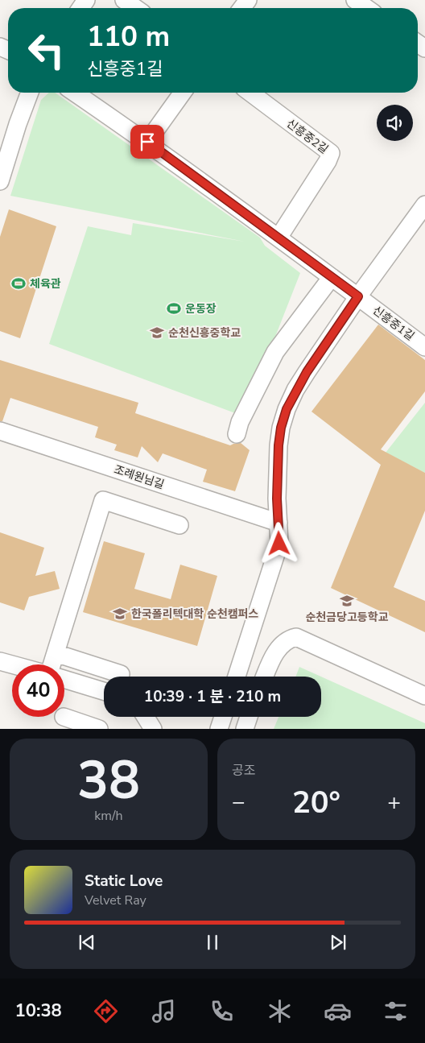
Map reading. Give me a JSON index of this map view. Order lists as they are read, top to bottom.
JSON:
{
  "streets": {
    "street": ["신흥중2길", "신흥중1길", "조례원님길"]
  },
  "crossings": [
    ["신흥중2길", "신흥중1길"]
  ],
  "places": {
    "sports": ["체육관", "운동장"],
    "school or university": ["순천신흥중학교", "순천금당고등학교", "한국폴리텍대학 순천캠퍼스"]
  },
  "page": {
    "turn": ["110 m", "신흥중1길"],
    "limit": "40",
    "trip": "10:39 · 1 분 · 210 m",
    "tile": [
      ["38", "km/h"],
      "공조"
    ],
    "heat": ["−", "20°", "+"],
    "song": ["Static Love", "Velvet Ray"],
    "tabs": "10:38"
  }
}
